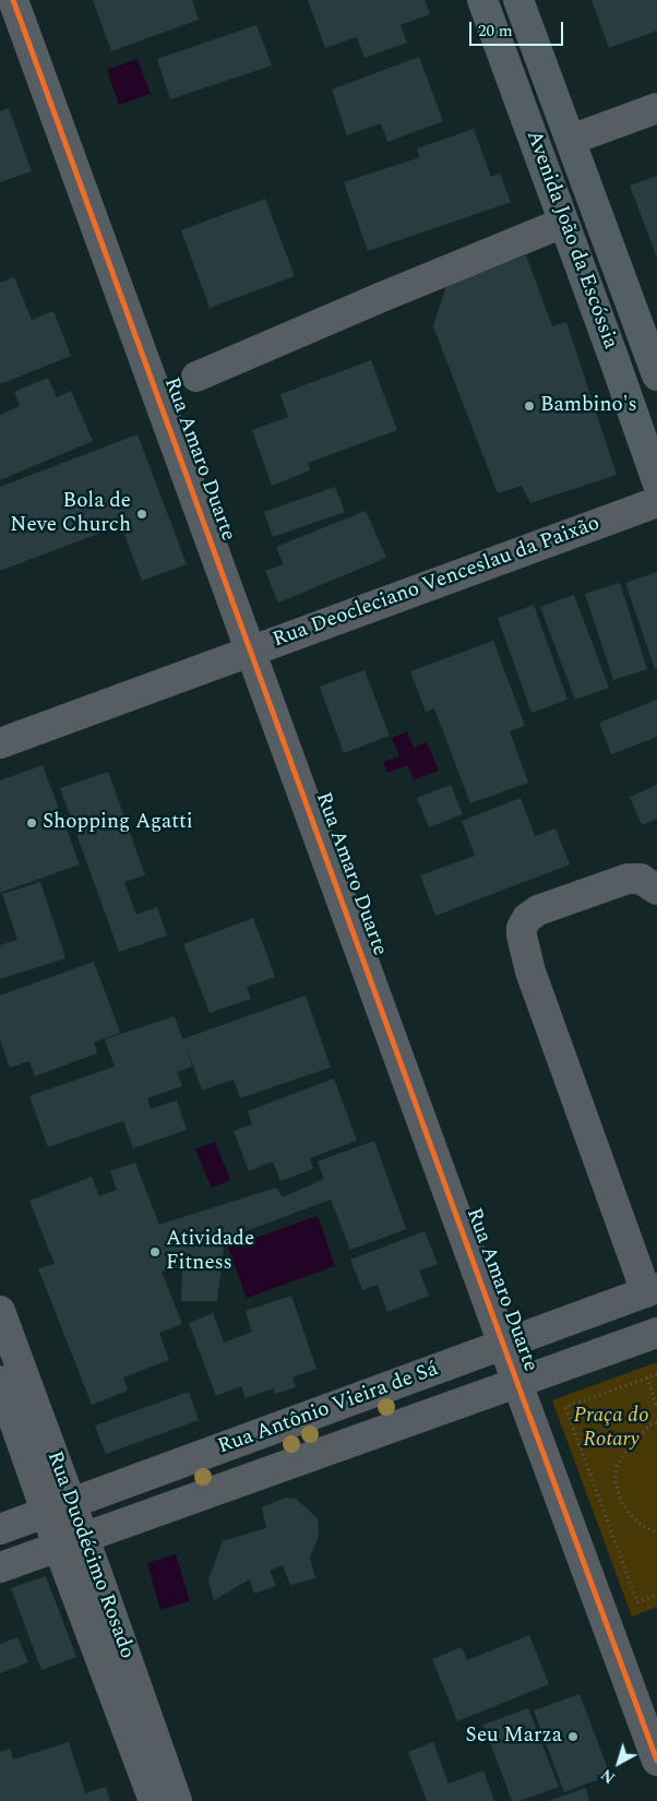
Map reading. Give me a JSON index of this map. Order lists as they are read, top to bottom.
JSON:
{
  "streets": {
    "main road": ["Avenida João da Escóssia"],
    "street": [
      "Rua Amaro Duarte",
      "Rua Deocleciano Venceslau da Paixão",
      "Rua Antônio Vieira de Sá",
      "Rua Duodécimo Rosado"
    ]
  },
  "crossings": [
    ["Rua Amaro Duarte", "Rua Deocleciano Venceslau da Paixão"],
    ["Rua Amaro Duarte", "Rua Antônio Vieira de Sá"],
    ["Rua Antônio Vieira de Sá", "Rua Duodécimo Rosado"]
  ],
  "parks": ["Praça do Rotary"],
  "places": [
    "Bambino's",
    "Bola de Neve Church",
    "Shopping Agatti",
    "Atividade Fitness",
    "Seu Marza"
  ],
  "scale_bar": "20 m",
  "north": "bottom left"
}
